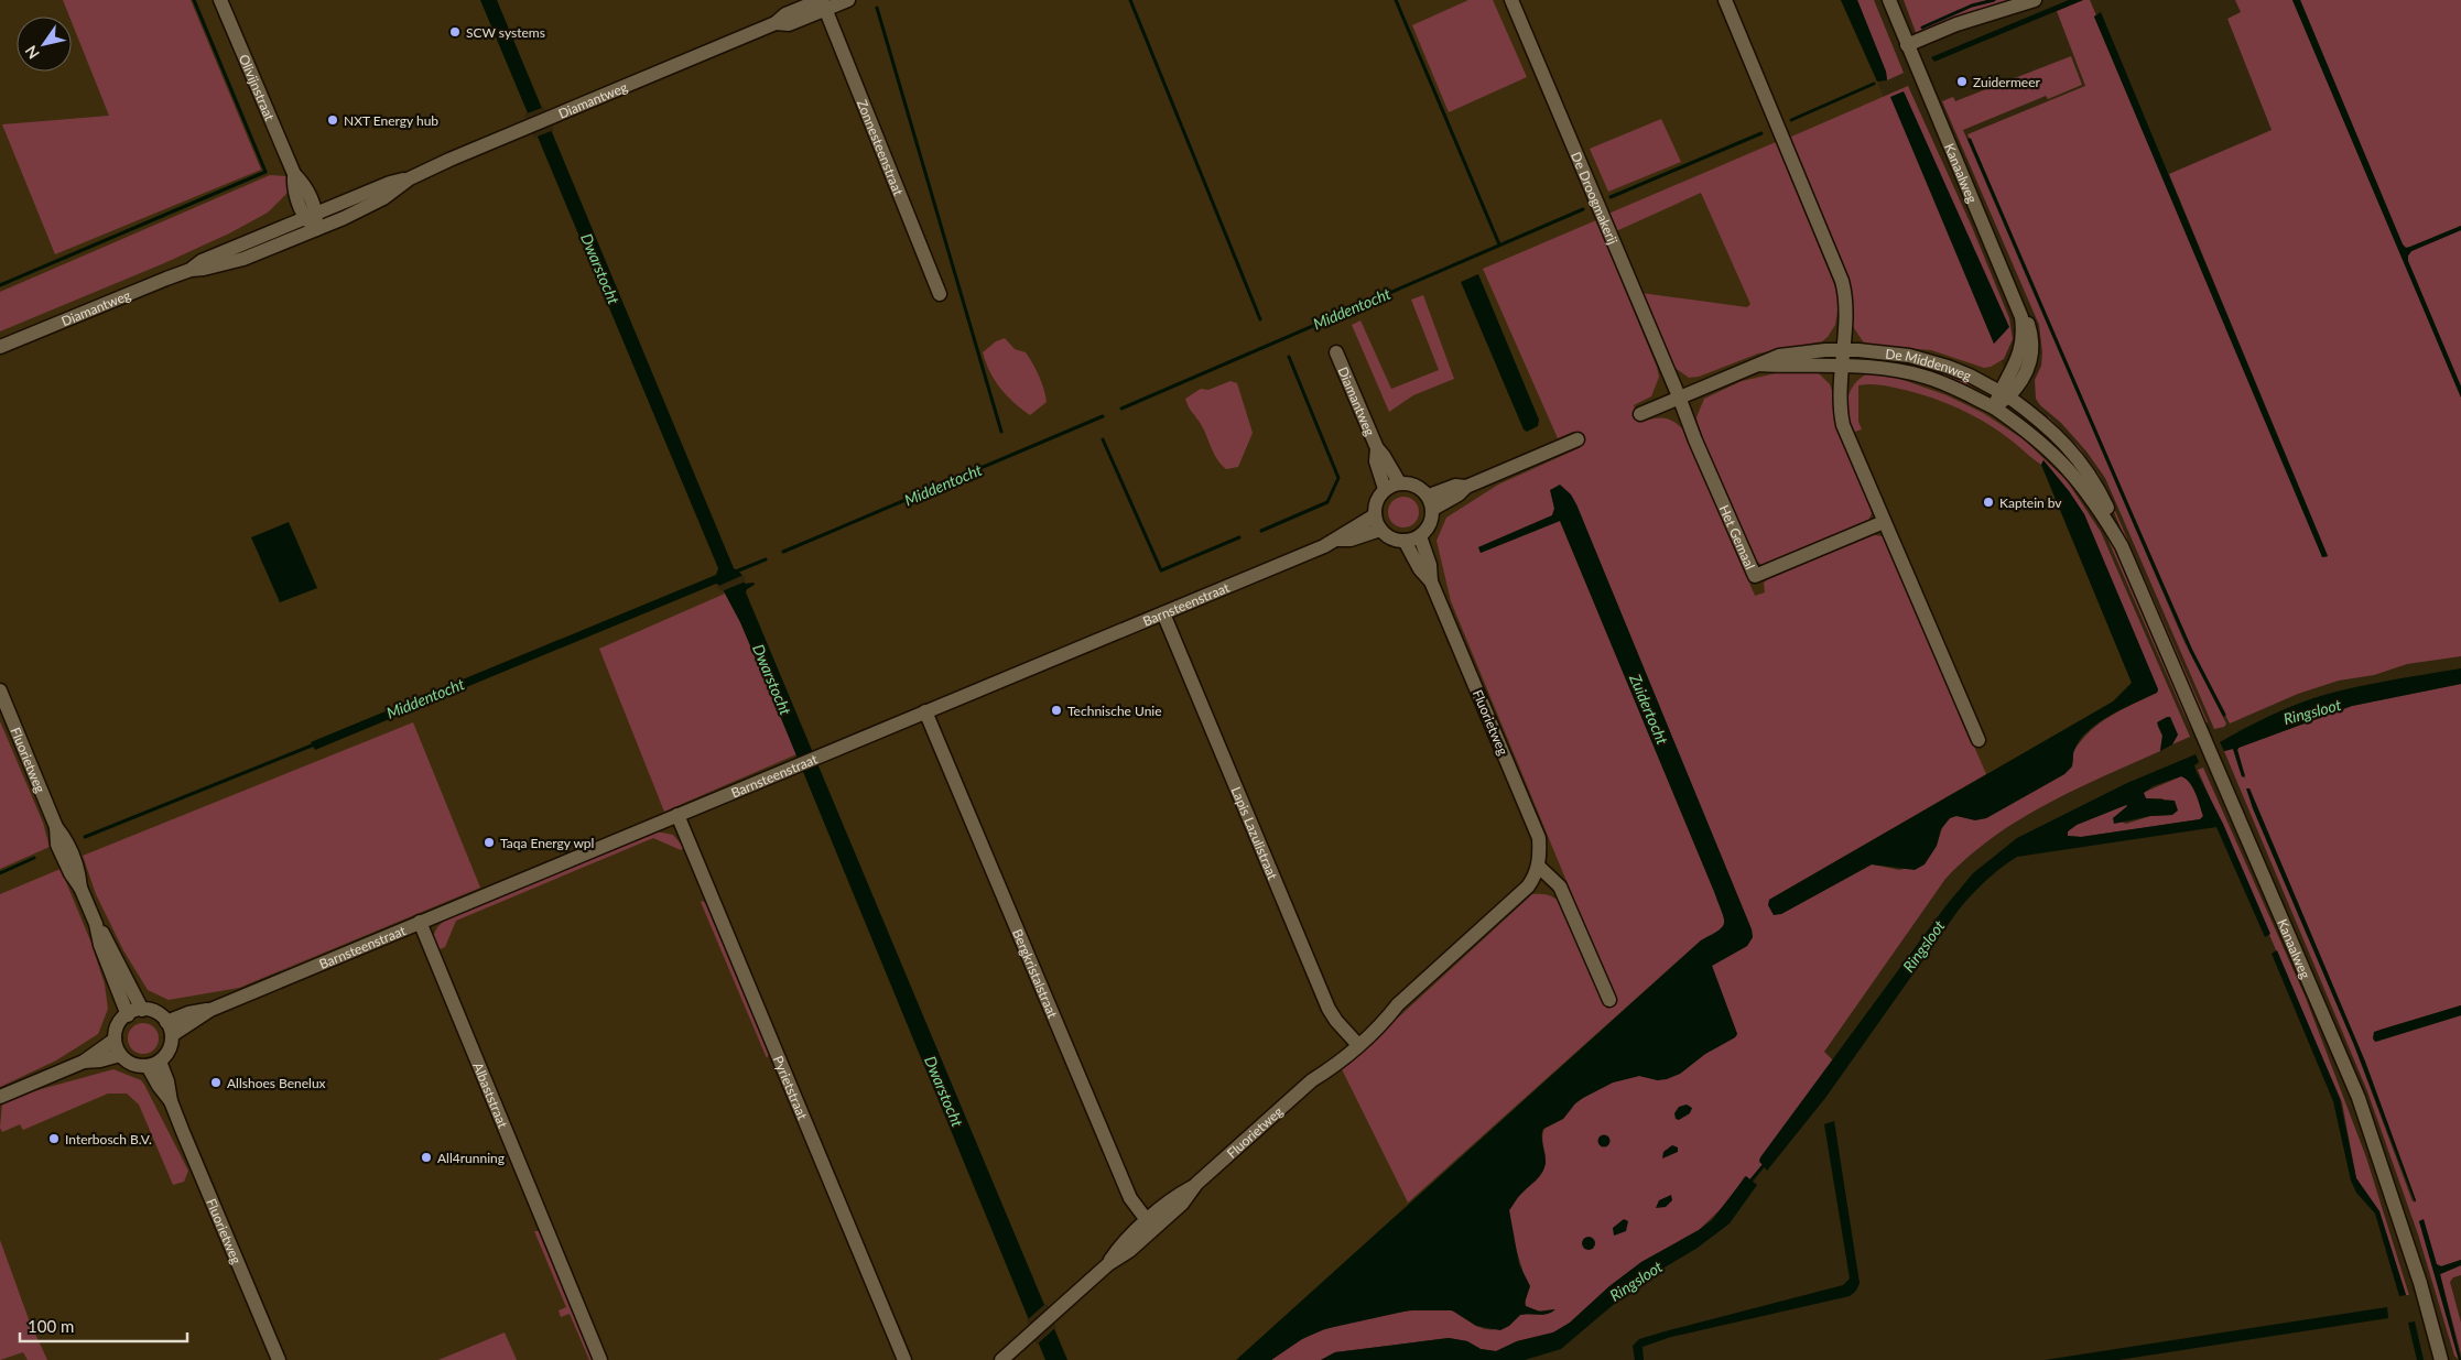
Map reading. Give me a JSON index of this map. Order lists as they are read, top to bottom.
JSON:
{
  "streets": {
    "street": [
      "Olivijnstraat",
      "Diamantweg",
      "Zonnesteenstraat",
      "Kanaalweg",
      "De Droogmakerij",
      "De Middenweg",
      "Het Gemaal",
      "Barnsteenstraat",
      "Fluorietweg",
      "Lapis Lazulistraat",
      "Bergkristalstraat",
      "Pyrietstraat",
      "Albaststraat"
    ]
  },
  "crossings": [
    ["Olivijnstraat", "Diamantweg"],
    ["Diamantweg", "Zonnesteenstraat"],
    ["Diamantweg", "Barnsteenstraat"],
    ["Diamantweg", "Fluorietweg"],
    ["Kanaalweg", "De Middenweg"],
    ["De Droogmakerij", "De Middenweg"],
    ["De Droogmakerij", "Het Gemaal"],
    ["De Middenweg", "Het Gemaal"],
    ["Barnsteenstraat", "Fluorietweg"],
    ["Barnsteenstraat", "Lapis Lazulistraat"],
    ["Barnsteenstraat", "Bergkristalstraat"],
    ["Barnsteenstraat", "Pyrietstraat"],
    ["Barnsteenstraat", "Albaststraat"],
    ["Fluorietweg", "Lapis Lazulistraat"],
    ["Fluorietweg", "Bergkristalstraat"]
  ],
  "water": [
    "Dwarstocht",
    "Middentocht",
    "Zuidertocht",
    "Ringsloot"
  ],
  "places": [
    "SCW systems",
    "Zuidermeer",
    "NXT Energy hub",
    "Kaptein bv",
    "Technische Unie",
    "Taqa Energy wpl",
    "Allshoes Benelux",
    "Interbosch B.V.",
    "All4running"
  ],
  "scale_bar": "100 m",
  "north": "bottom left"
}
